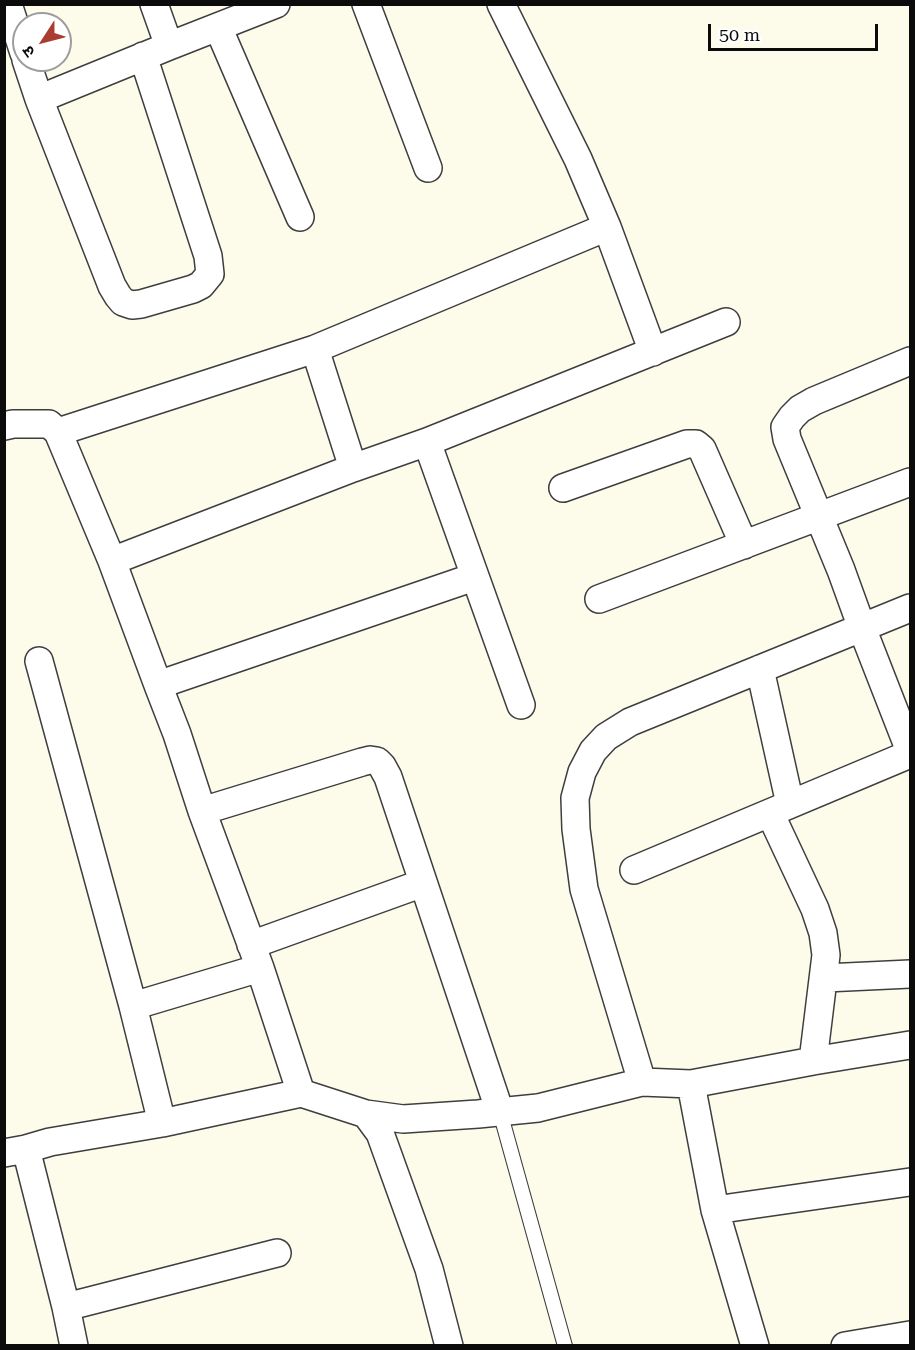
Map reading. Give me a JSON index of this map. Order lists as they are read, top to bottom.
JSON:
{
  "scale_bar": "50 m",
  "north": "bottom left"
}
